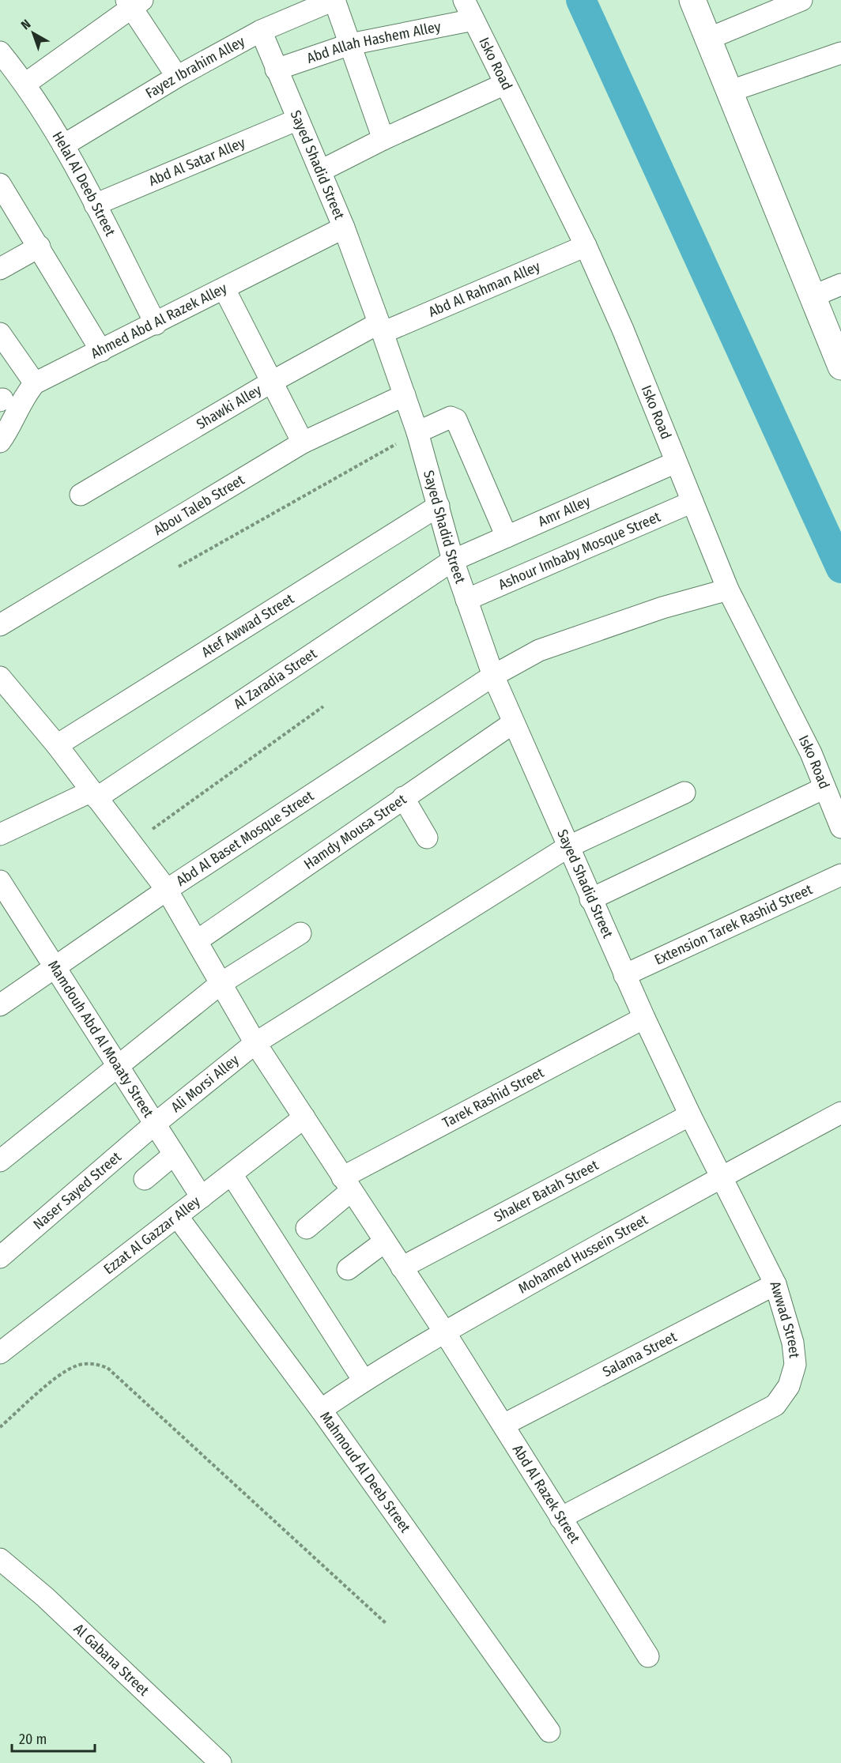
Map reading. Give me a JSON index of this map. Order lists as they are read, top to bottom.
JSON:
{
  "streets": {
    "street": [
      "Abd Allah Hashem Alley",
      "Isko Road",
      "Fayez Ibrahim Alley",
      "Abd Al Satar Alley",
      "Sayed Shadid Street",
      "Helal Al Deeb Street",
      "Abd Al Rahman Alley",
      "Ahmed Abd Al Razek Alley",
      "Shawki Alley",
      "Abou Taleb Street",
      "Amr Alley",
      "Ashour Imbaby Mosque Street",
      "Atef Awwad Street",
      "Al Zaradia Street",
      "Hamdy Mousa Street",
      "Abd Al Baset Mosque Street",
      "Extension Tarek Rashid Street",
      "Mamdouh Abd Al Moaaty Street",
      "Ali Morsi Alley",
      "Tarek Rashid Street",
      "Naser Sayed Street",
      "Shaker Batah Street",
      "Ezzat Al Gazzar Alley",
      "Mohamed Hussein Street",
      "Awwad Street",
      "Salama Street",
      "Mahmoud Al Deeb Street",
      "Abd Al Razek Street",
      "Al Gabana Street"
    ]
  },
  "crossings": [
    ["Abd Allah Hashem Alley", "Isko Road"],
    ["Abd Allah Hashem Alley", "Sayed Shadid Street"],
    ["Isko Road", "Abd Al Rahman Alley"],
    ["Isko Road", "Amr Alley"],
    ["Isko Road", "Ashour Imbaby Mosque Street"],
    ["Isko Road", "Abd Al Baset Mosque Street"],
    ["Fayez Ibrahim Alley", "Sayed Shadid Street"],
    ["Fayez Ibrahim Alley", "Helal Al Deeb Street"],
    ["Abd Al Satar Alley", "Sayed Shadid Street"],
    ["Abd Al Satar Alley", "Helal Al Deeb Street"],
    ["Sayed Shadid Street", "Abd Al Rahman Alley"],
    ["Sayed Shadid Street", "Ahmed Abd Al Razek Alley"],
    ["Sayed Shadid Street", "Shawki Alley"],
    ["Sayed Shadid Street", "Abou Taleb Street"],
    ["Sayed Shadid Street", "Amr Alley"],
    ["Sayed Shadid Street", "Ashour Imbaby Mosque Street"],
    ["Sayed Shadid Street", "Atef Awwad Street"],
    ["Sayed Shadid Street", "Al Zaradia Street"],
    ["Sayed Shadid Street", "Hamdy Mousa Street"],
    ["Sayed Shadid Street", "Abd Al Baset Mosque Street"],
    ["Sayed Shadid Street", "Extension Tarek Rashid Street"],
    ["Sayed Shadid Street", "Ali Morsi Alley"],
    ["Sayed Shadid Street", "Tarek Rashid Street"],
    ["Sayed Shadid Street", "Awwad Street"],
    ["Helal Al Deeb Street", "Ahmed Abd Al Razek Alley"],
    ["Abd Al Rahman Alley", "Shawki Alley"],
    ["Amr Alley", "Al Zaradia Street"],
    ["Atef Awwad Street", "Abd Al Razek Street"],
    ["Al Zaradia Street", "Abd Al Razek Street"],
    ["Hamdy Mousa Street", "Abd Al Razek Street"],
    ["Abd Al Baset Mosque Street", "Mamdouh Abd Al Moaaty Street"],
    ["Abd Al Baset Mosque Street", "Abd Al Razek Street"],
    ["Mamdouh Abd Al Moaaty Street", "Ali Morsi Alley"],
    ["Mamdouh Abd Al Moaaty Street", "Naser Sayed Street"],
    ["Mamdouh Abd Al Moaaty Street", "Ezzat Al Gazzar Alley"],
    ["Ali Morsi Alley", "Naser Sayed Street"],
    ["Ali Morsi Alley", "Abd Al Razek Street"],
    ["Tarek Rashid Street", "Awwad Street"],
    ["Tarek Rashid Street", "Abd Al Razek Street"],
    ["Shaker Batah Street", "Awwad Street"],
    ["Shaker Batah Street", "Abd Al Razek Street"],
    ["Ezzat Al Gazzar Alley", "Mahmoud Al Deeb Street"],
    ["Ezzat Al Gazzar Alley", "Abd Al Razek Street"],
    ["Mohamed Hussein Street", "Awwad Street"],
    ["Mohamed Hussein Street", "Mahmoud Al Deeb Street"],
    ["Mohamed Hussein Street", "Abd Al Razek Street"],
    ["Awwad Street", "Salama Street"],
    ["Awwad Street", "Abd Al Razek Street"],
    ["Salama Street", "Abd Al Razek Street"]
  ],
  "scale_bar": "20 m",
  "north": "top left"
}
